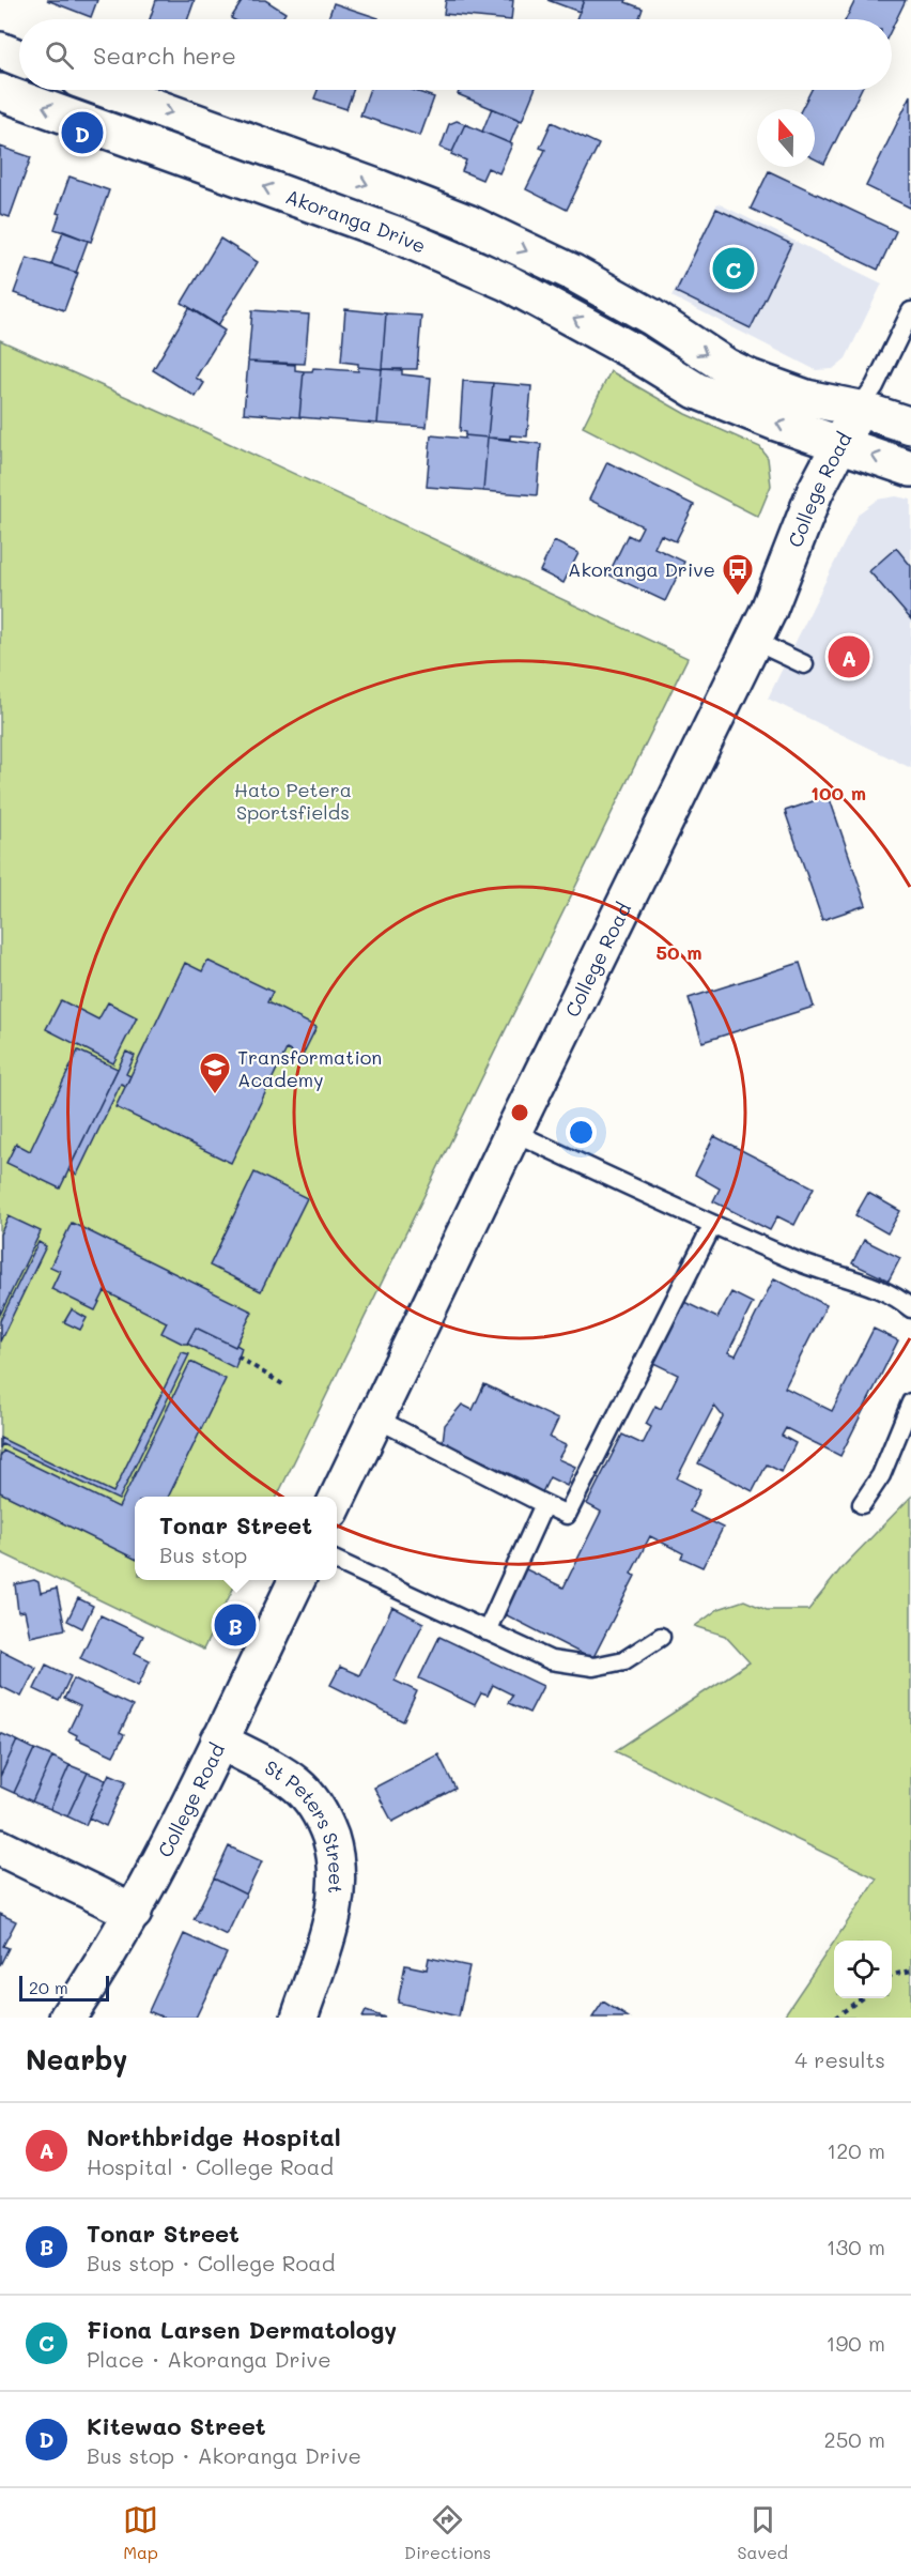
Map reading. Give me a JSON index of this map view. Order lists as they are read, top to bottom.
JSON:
{
  "streets": {
    "main road": ["Akoranga Drive", "College Road", "St Peters Street"]
  },
  "crossings": [
    ["Akoranga Drive", "College Road"],
    ["College Road", "St Peters Street"]
  ],
  "parks": ["Hato Petera Sportsfields"],
  "places": {
    "bus stop": ["Akoranga Drive"],
    "school or university": ["Transformation Academy"]
  },
  "scale_bar": "20 m",
  "north": "top",
  "page": {
    "search": "Search here",
    "pins": [
      "D",
      "C",
      "A",
      "B"
    ],
    "popup": ["Tonar Street", "Bus stop"],
    "scale": "20 m",
    "heading": ["Nearby", "4 results"],
    "list": [
      {
        "mark": "A",
        "name": "Northbridge Hospital",
        "note": "Hospital · College Road",
        "value": "120 m"
      },
      {
        "mark": "B",
        "name": "Tonar Street",
        "note": "Bus stop · College Road",
        "value": "130 m"
      },
      {
        "mark": "C",
        "name": "Fiona Larsen Dermatology",
        "note": "Place · Akoranga Drive",
        "value": "190 m"
      },
      {
        "mark": "D",
        "name": "Kitewao Street",
        "note": "Bus stop · Akoranga Drive",
        "value": "250 m"
      }
    ],
    "nav": ["Map", "Directions", "Saved"]
  },
  "rings": ["100 m", "50 m"]
}
